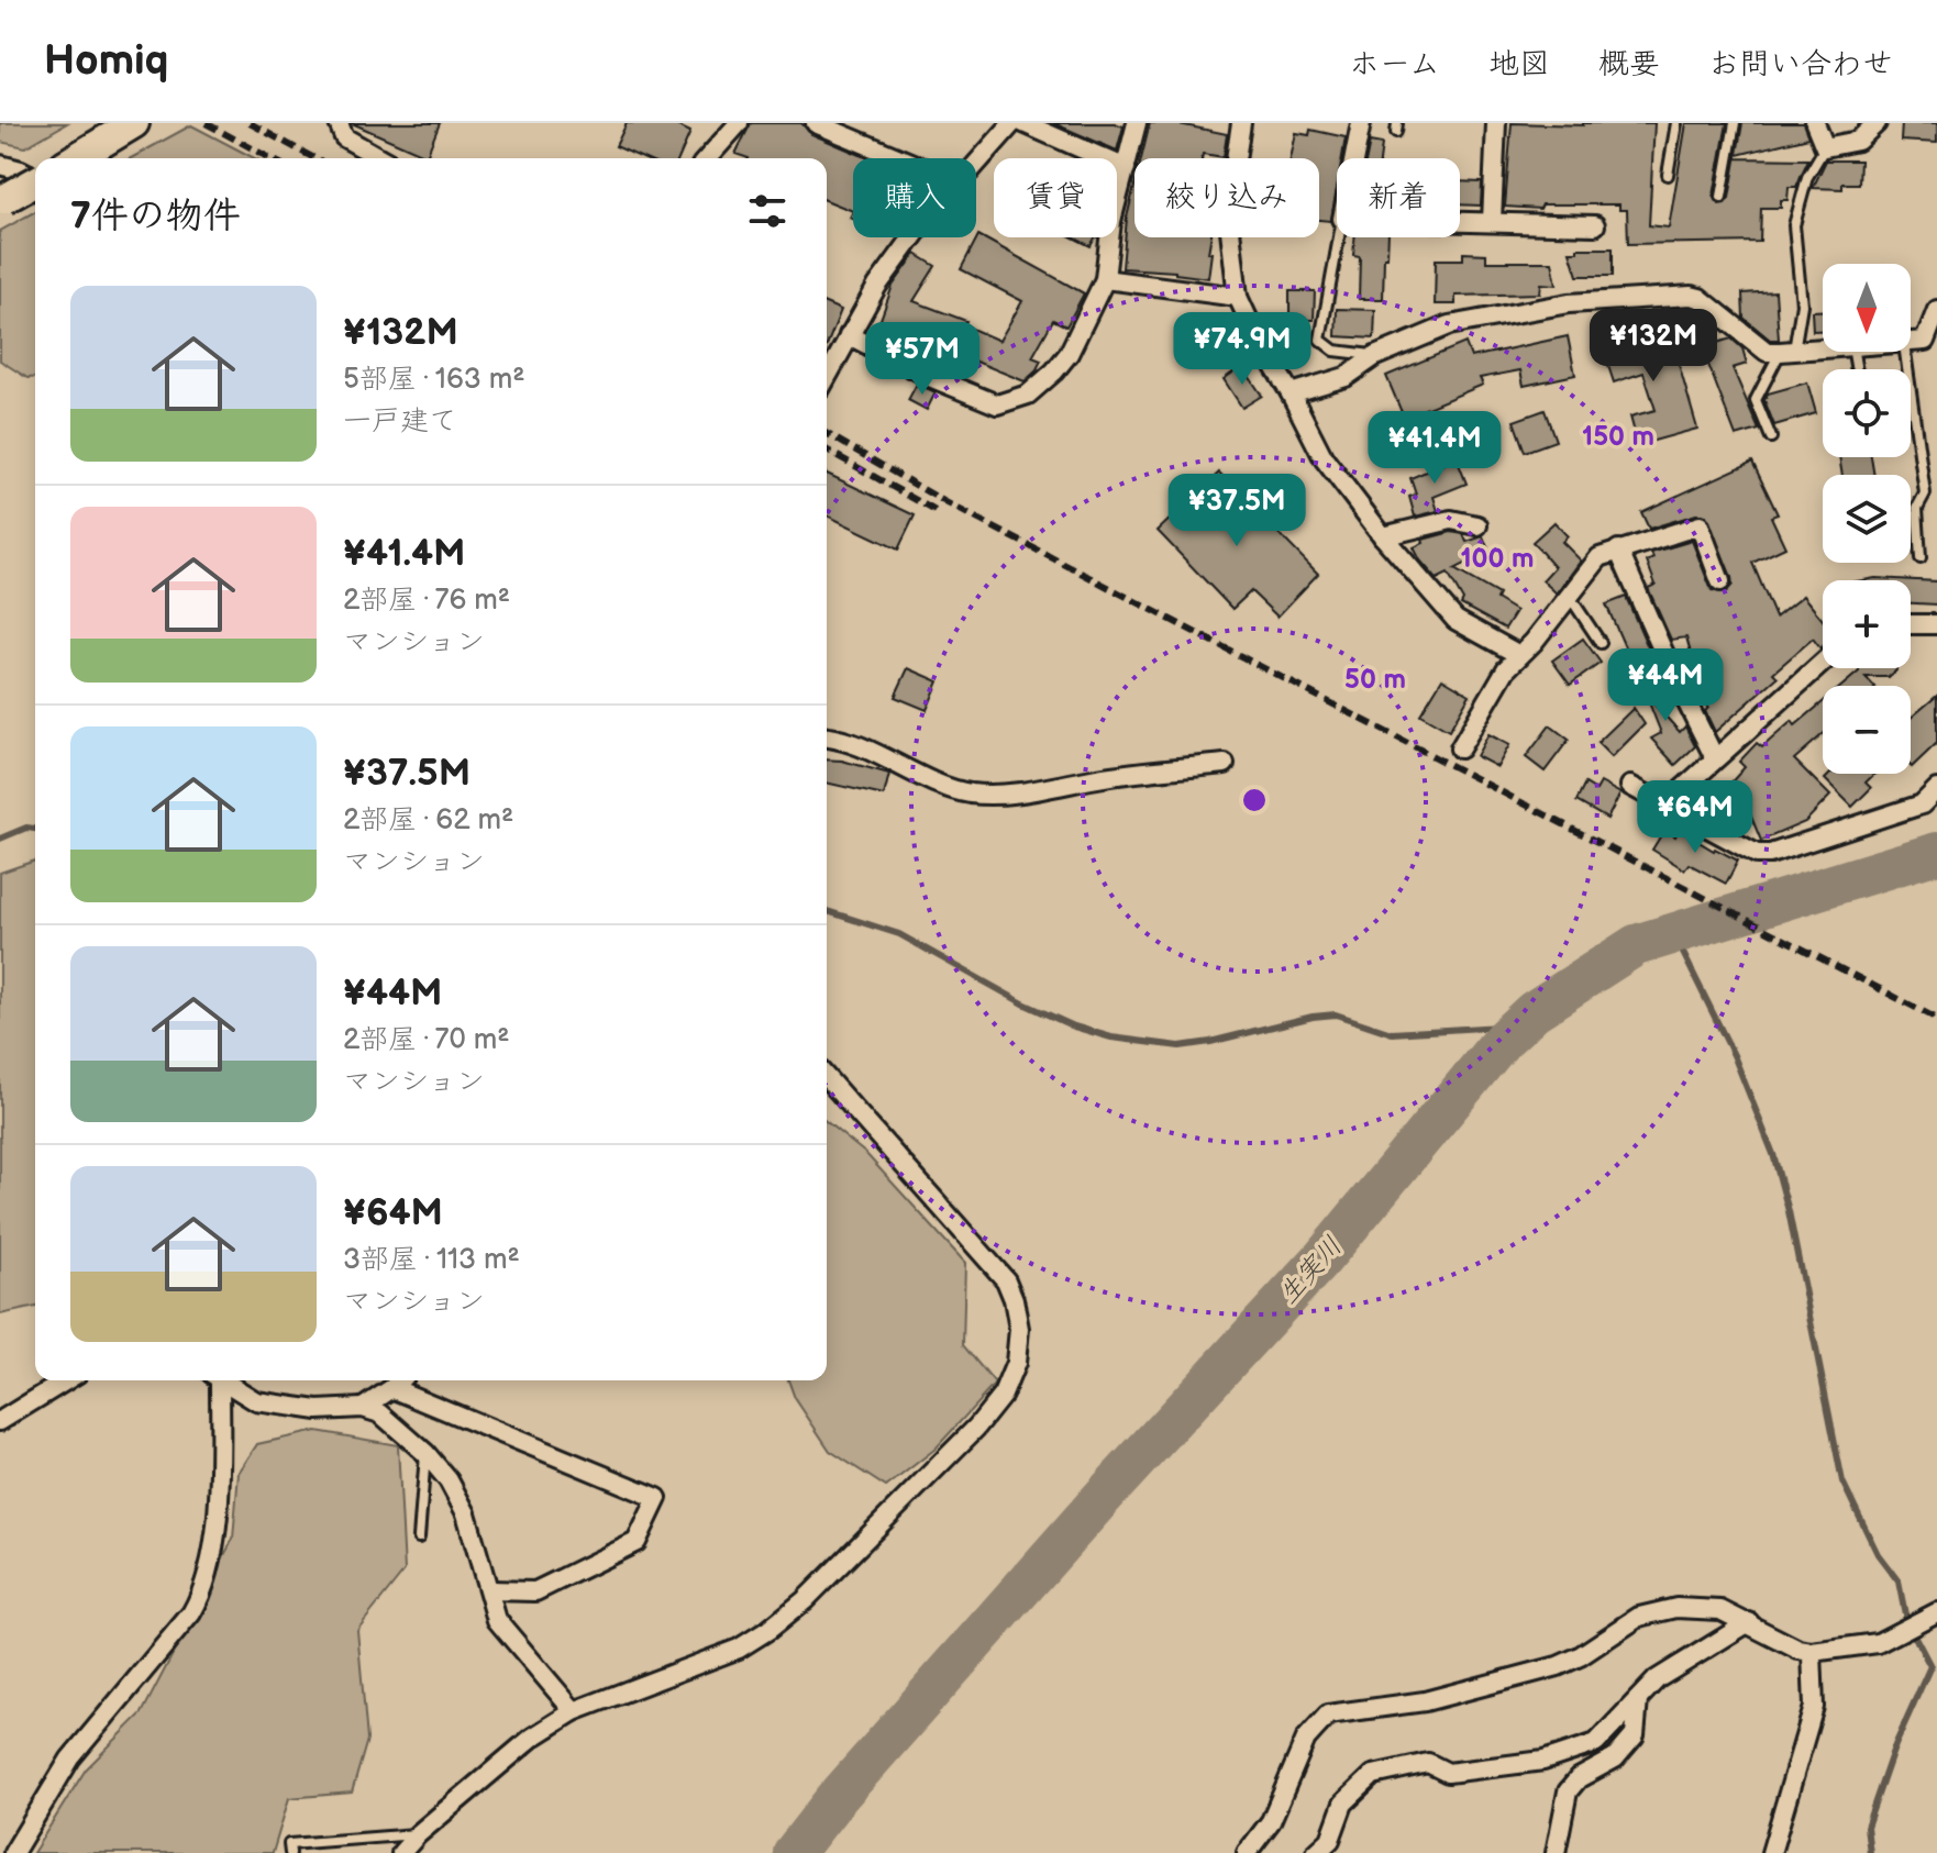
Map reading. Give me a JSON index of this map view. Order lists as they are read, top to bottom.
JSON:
{
  "water": ["生実川"],
  "north": "bottom",
  "page": {
    "header": "Homiq",
    "nav": [
      "ホーム",
      "地図",
      "概要",
      "お問い合わせ"
    ],
    "chip": [
      "購入",
      "賃貸",
      "絞り込み",
      "新着"
    ],
    "heading": "7件の物件",
    "map_buttons": ["+", "−"],
    "list": [
      {
        "name": "¥132M",
        "note": "5部屋 · 163 m² · 一戸建て"
      },
      {
        "name": "¥41.4M",
        "note": "2部屋 · 76 m² · マンション"
      },
      {
        "name": "¥37.5M",
        "note": "2部屋 · 62 m² · マンション"
      },
      {
        "name": "¥44M",
        "note": "2部屋 · 70 m² · マンション"
      },
      {
        "name": "¥64M",
        "note": "3部屋 · 113 m² · マンション"
      }
    ],
    "price": [
      "¥132M",
      "¥74.9M",
      "¥57M",
      "¥41.4M",
      "¥37.5M",
      "¥44M",
      "¥64M"
    ]
  },
  "rings": ["150 m", "100 m", "50 m"]
}
